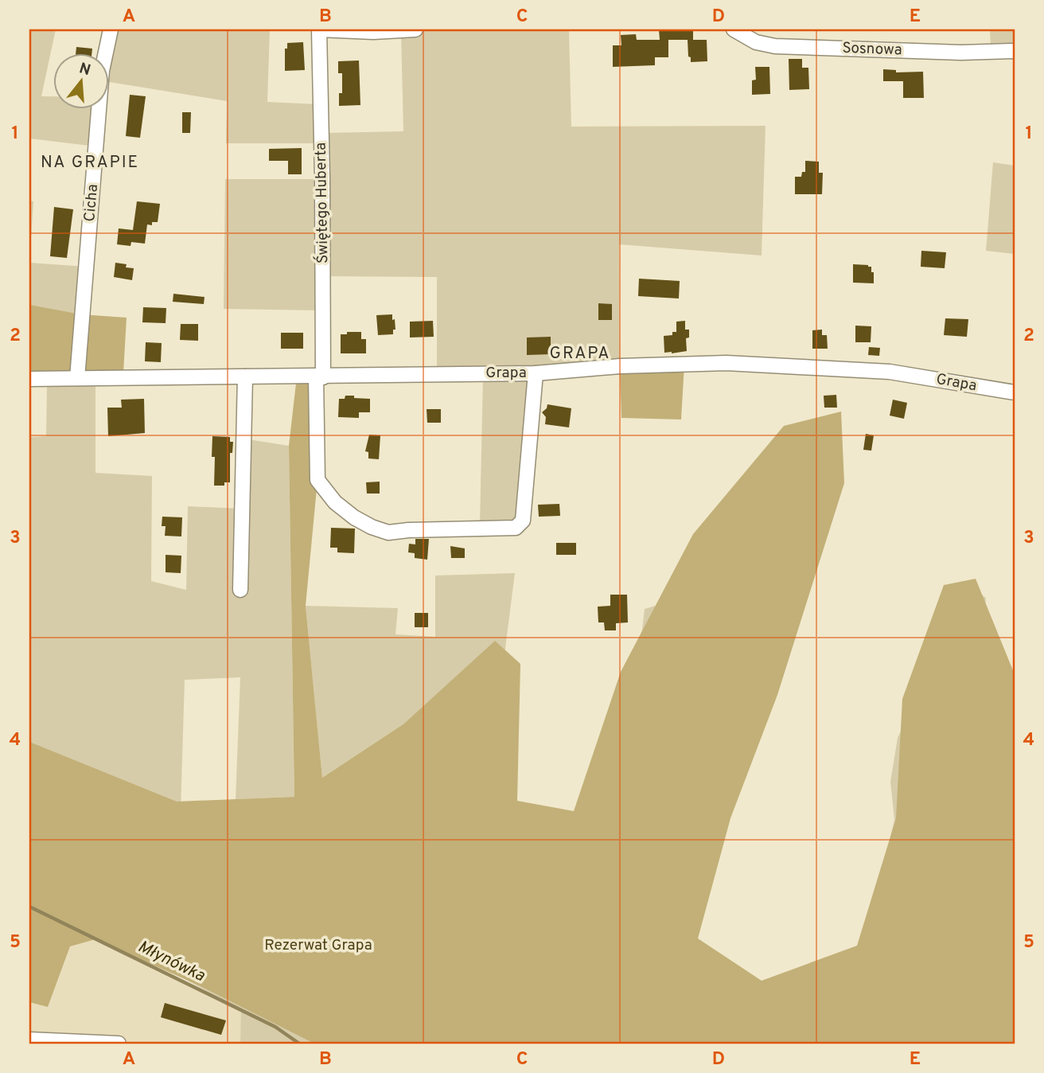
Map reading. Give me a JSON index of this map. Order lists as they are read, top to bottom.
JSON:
{
  "streets": {
    "street": [
      "Sosnowa",
      "Cicha",
      "Świętego Huberta",
      "Grapa"
    ]
  },
  "crossings": [
    ["Cicha", "Grapa"],
    ["Świętego Huberta", "Grapa"]
  ],
  "districts": ["NA GRAPIE", "GRAPA"],
  "water": ["Młynówka"],
  "parks": ["Rezerwat Grapa"],
  "north": "top",
  "grid": {
    "columns": [
      "A",
      "B",
      "C",
      "D",
      "E"
    ],
    "rows": [
      "1",
      "2",
      "3",
      "4",
      "5"
    ]
  }
}
